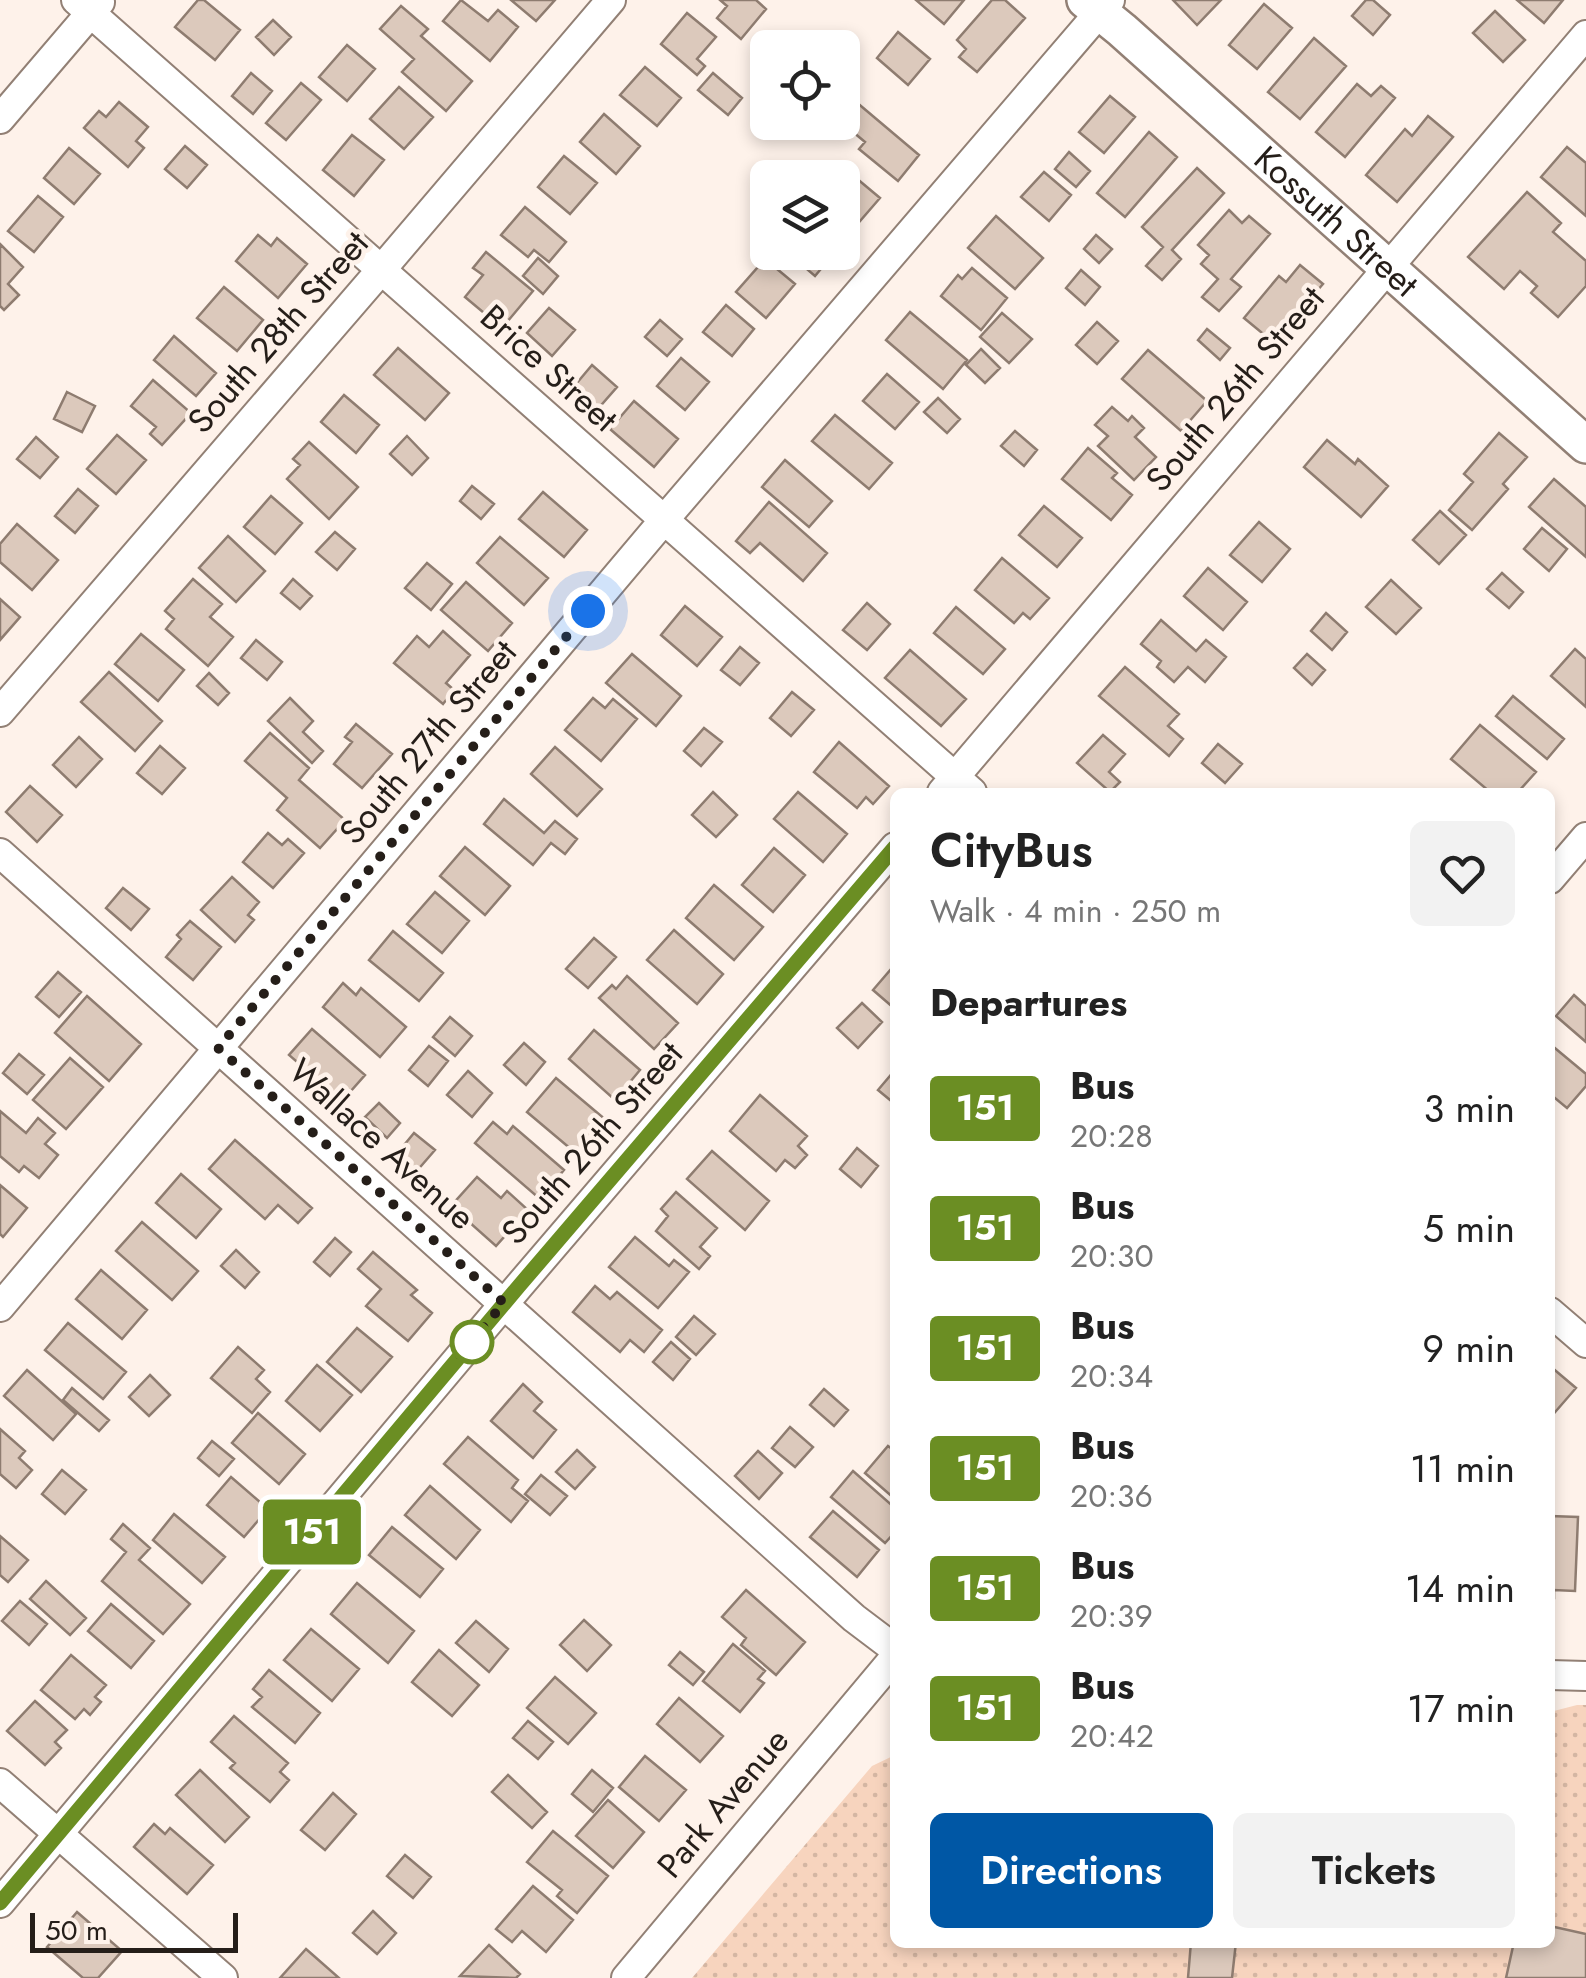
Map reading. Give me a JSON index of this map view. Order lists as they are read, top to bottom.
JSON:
{
  "streets": {
    "street": [
      "Kossuth Street",
      "South 28th Street",
      "Brice Street",
      "South 26th Street",
      "South 27th Street",
      "Wallace Avenue",
      "Park Avenue"
    ]
  },
  "crossings": [
    ["Kossuth Street", "South 26th Street"],
    ["Kossuth Street", "South 27th Street"],
    ["South 28th Street", "Brice Street"],
    ["Brice Street", "South 26th Street"],
    ["Brice Street", "South 27th Street"],
    ["South 26th Street", "Wallace Avenue"],
    ["South 27th Street", "Wallace Avenue"],
    ["Wallace Avenue", "Park Avenue"]
  ],
  "lines": ["bus line 151"],
  "scale_bar": "50 m",
  "page": {
    "on_map": "151",
    "heading": [
      ["CityBus", "Walk · 4 min · 250 m"],
      "Departures"
    ],
    "list": [
      {
        "mark": "151",
        "name": "Bus",
        "note": "20:28",
        "value": "3 min"
      },
      {
        "mark": "151",
        "name": "Bus",
        "note": "20:30",
        "value": "5 min"
      },
      {
        "mark": "151",
        "name": "Bus",
        "note": "20:34",
        "value": "9 min"
      },
      {
        "mark": "151",
        "name": "Bus",
        "note": "20:36",
        "value": "11 min"
      },
      {
        "mark": "151",
        "name": "Bus",
        "note": "20:39",
        "value": "14 min"
      },
      {
        "mark": "151",
        "name": "Bus",
        "note": "20:42",
        "value": "17 min"
      }
    ],
    "buttons": ["Directions", "Tickets"],
    "scale": "50 m"
  }
}
